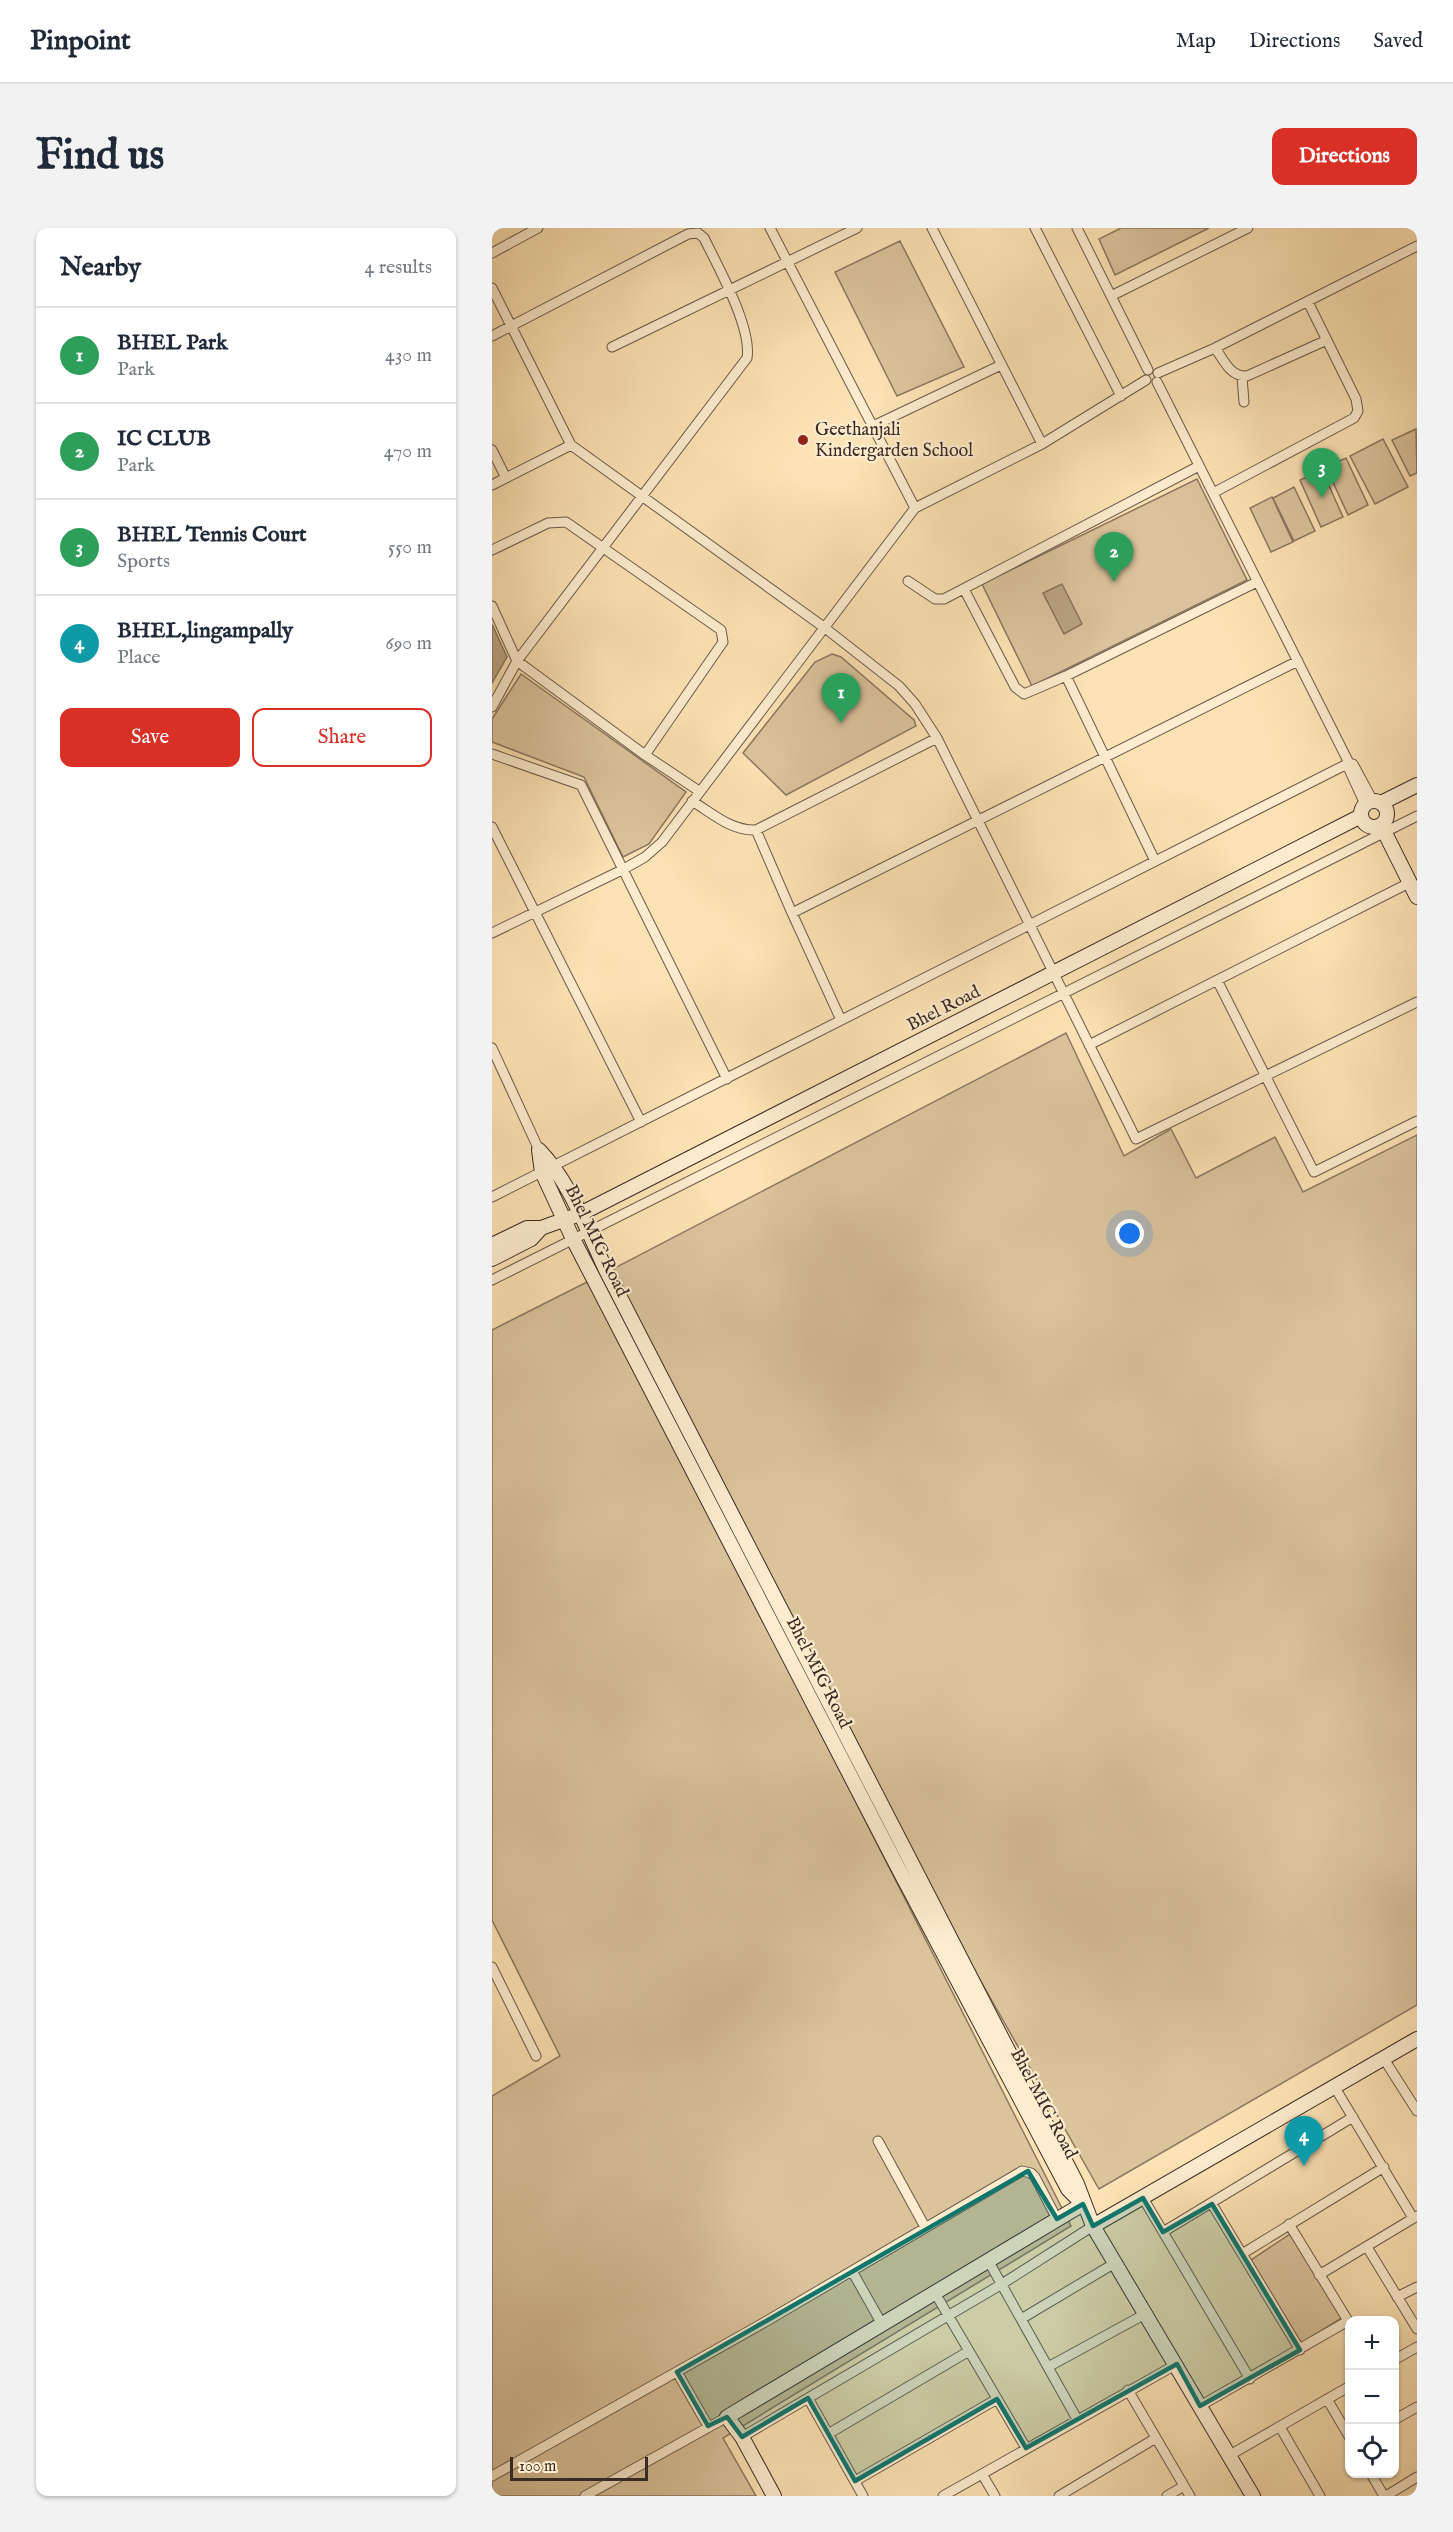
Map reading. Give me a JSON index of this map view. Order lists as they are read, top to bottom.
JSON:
{
  "streets": {
    "street": ["Bhel Road", "Bhel MIG Road"]
  },
  "crossings": [
    ["Bhel Road", "Bhel MIG Road"]
  ],
  "places": ["Geethanjali Kindergarden School"],
  "scale_bar": "100 m",
  "page": {
    "header": "Pinpoint",
    "nav": ["Map", "Directions", "Saved"],
    "buttons": [
      "Directions",
      ["Save", "Share"]
    ],
    "title": "Find us",
    "heading": ["Nearby", "4 results"],
    "list": [
      {
        "mark": "1",
        "name": "BHEL Park",
        "note": "Park",
        "value": "430 m"
      },
      {
        "mark": "2",
        "name": "IC CLUB",
        "note": "Park",
        "value": "470 m"
      },
      {
        "mark": "3",
        "name": "BHEL Tennis Court",
        "note": "Sports",
        "value": "550 m"
      },
      {
        "mark": "4",
        "name": "BHEL,lingampally",
        "note": "Place",
        "value": "690 m"
      }
    ],
    "pins": [
      "3",
      "2",
      "1",
      "4"
    ],
    "map_buttons": ["+", "−"],
    "scale": "100 m"
  }
}
